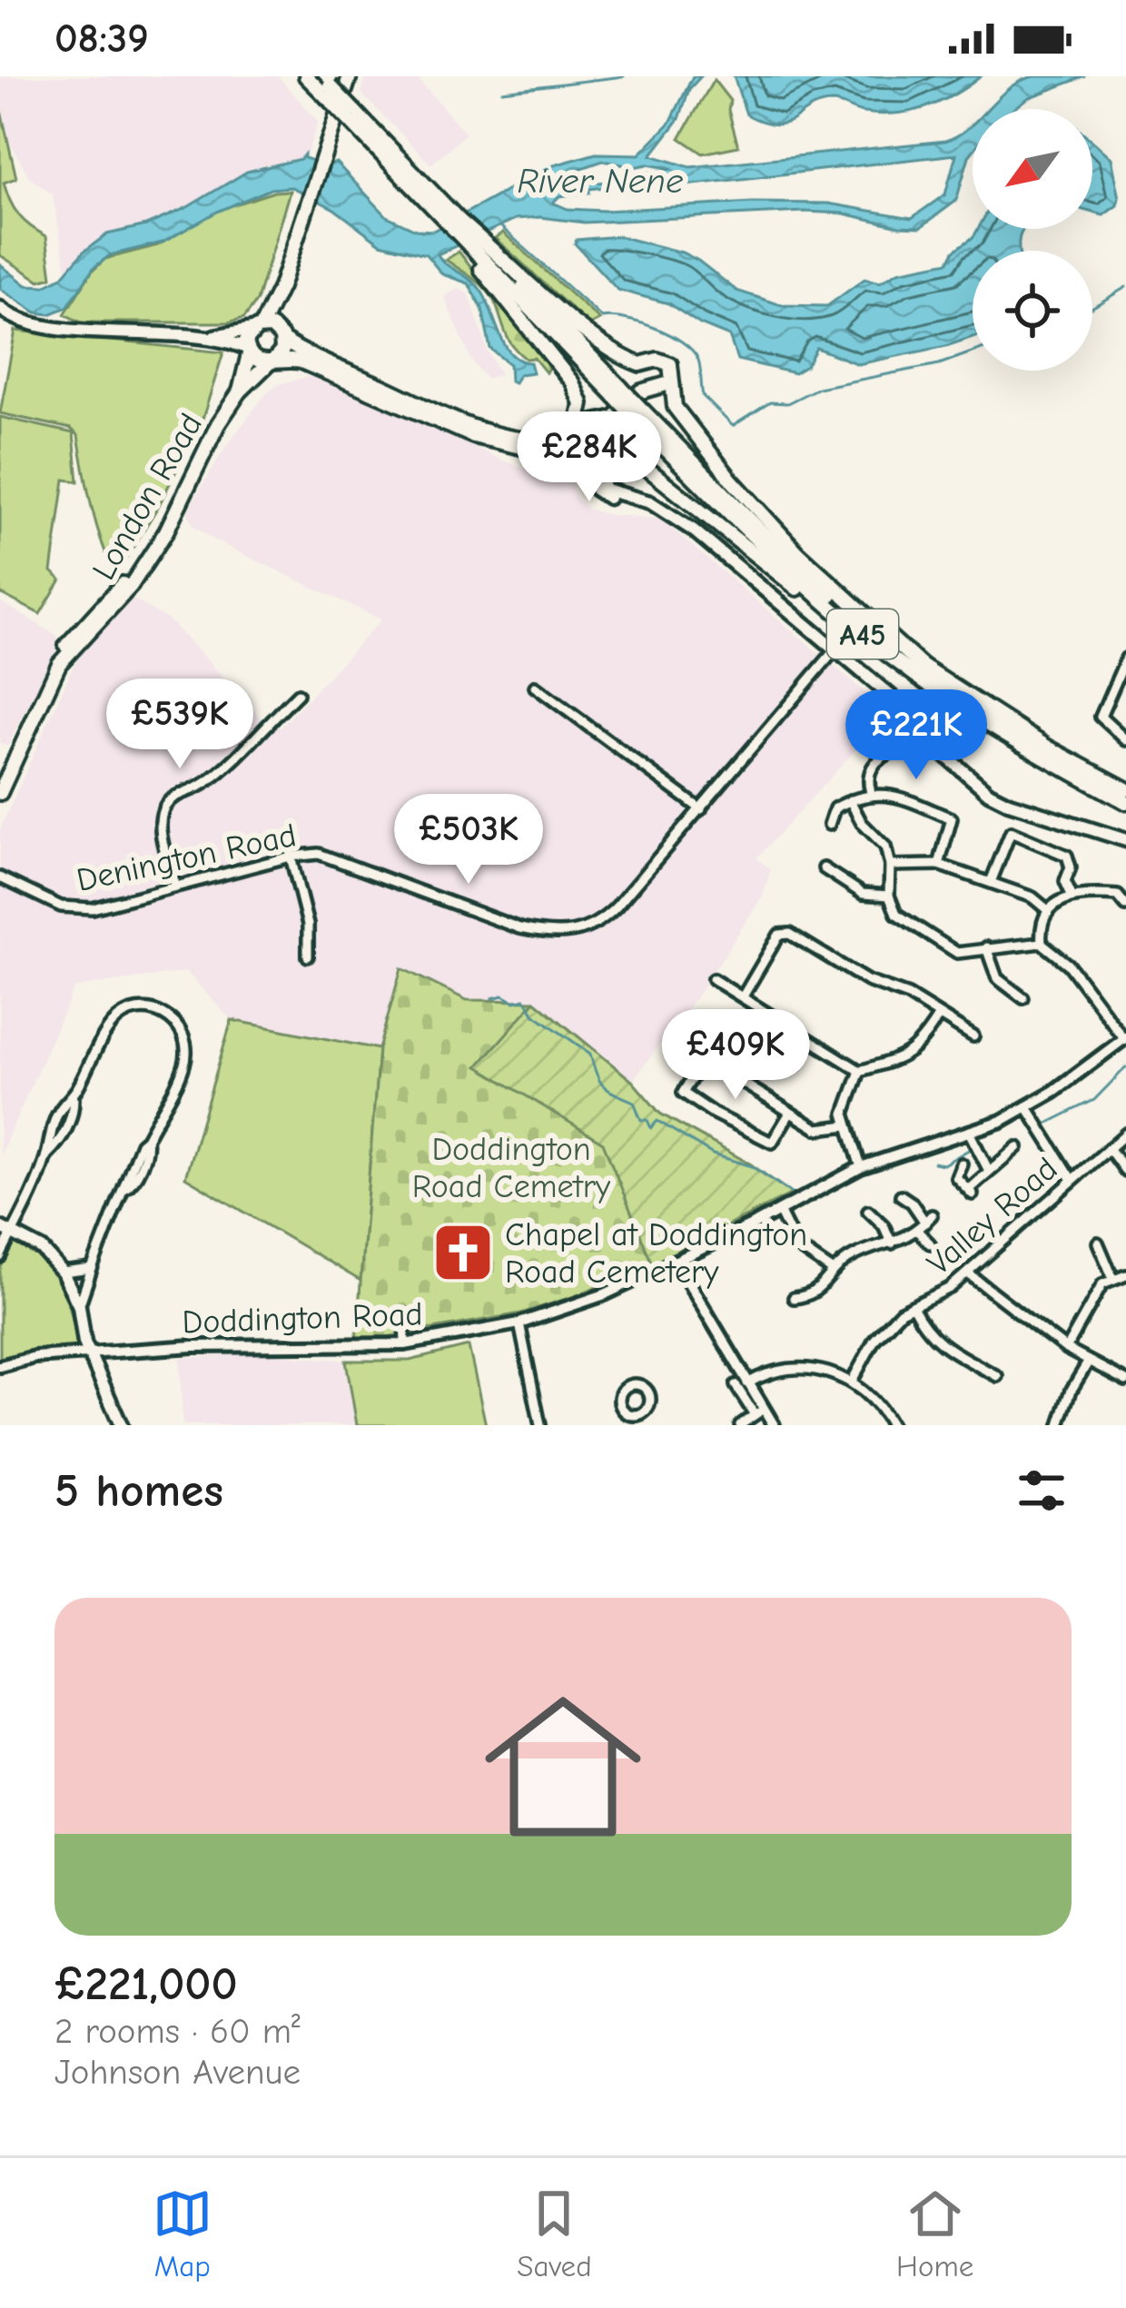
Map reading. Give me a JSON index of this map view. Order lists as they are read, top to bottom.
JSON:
{
  "streets": {
    "main road": ["London Road", "A45"],
    "street": ["Denington Road", "Valley Road", "Doddington Road"]
  },
  "water": ["River Nene"],
  "parks": ["Doddington Road Cemetry"],
  "places": {
    "church": ["Chapel at Doddington Road Cemetery"]
  },
  "north": "bottom left",
  "page": {
    "status": "08:39",
    "price": [
      "£284K",
      "£539K",
      "£221K",
      "£503K",
      "£409K"
    ],
    "heading": "5 homes",
    "list": [
      {
        "name": "£221,000",
        "note": "2 rooms · 60 m² · Johnson Avenue"
      }
    ],
    "tabs": ["Map", "Saved", "Home"]
  }
}
